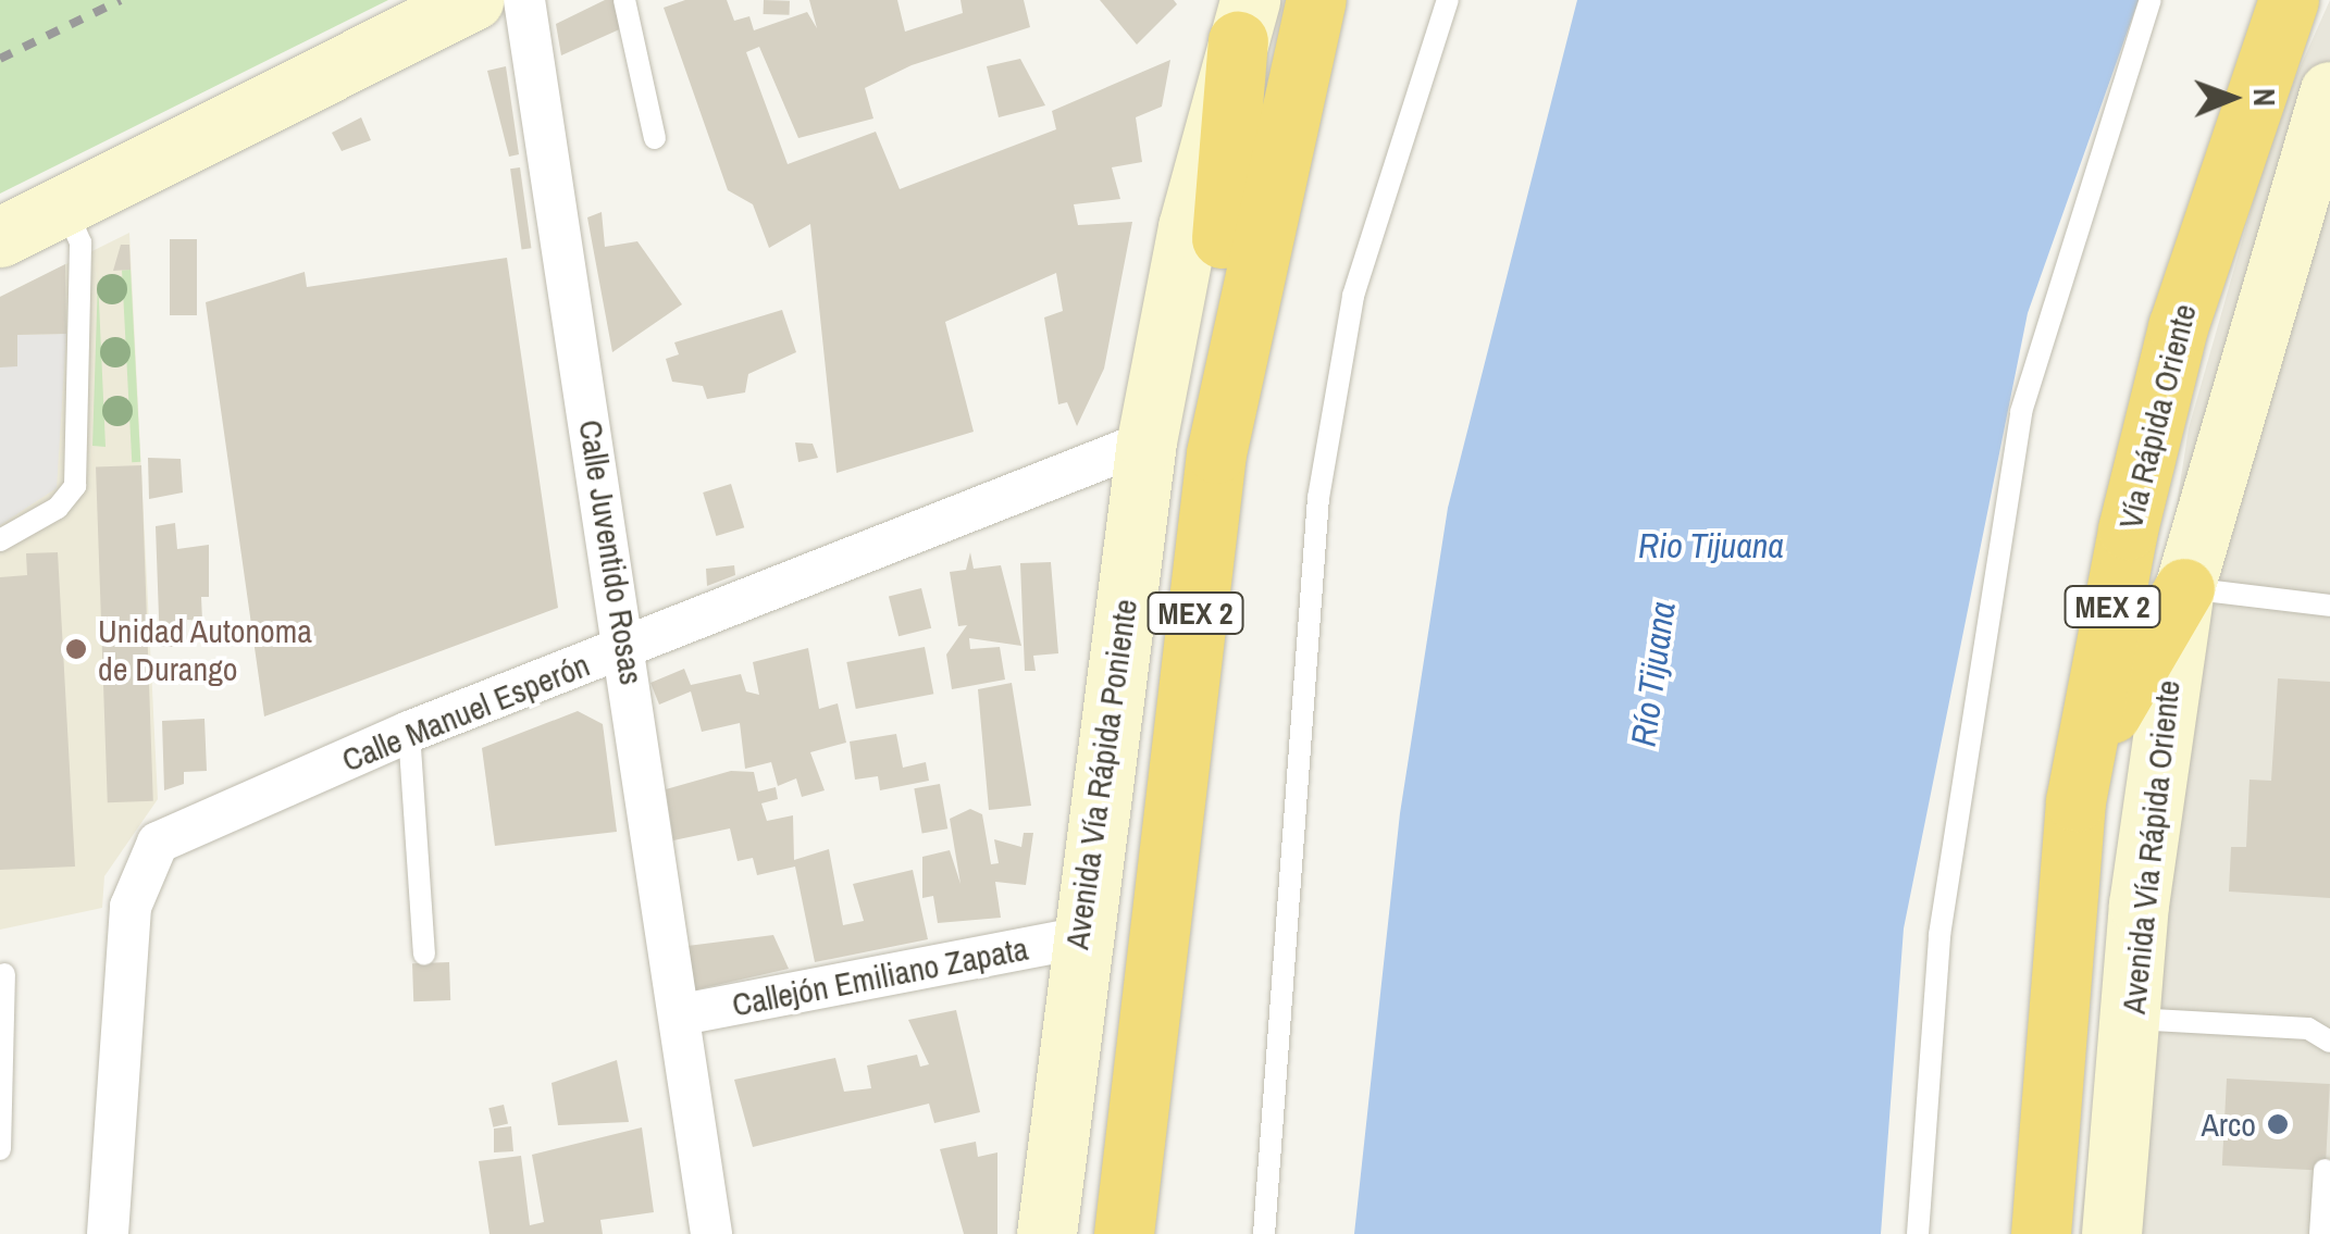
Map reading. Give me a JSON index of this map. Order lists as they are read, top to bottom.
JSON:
{
  "streets": {
    "highway": ["Vía Rápida Oriente", "MEX 2"],
    "main road": ["Avenida Vía Rápida Poniente", "Avenida Vía Rápida Oriente"],
    "street": ["Calle Juventido Rosas", "Calle Manuel Esperón", "Callejón Emiliano Zapata"]
  },
  "crossings": [
    ["Calle Juventido Rosas", "Calle Manuel Esperón"],
    ["Calle Juventido Rosas", "Callejón Emiliano Zapata"],
    ["Calle Manuel Esperón", "Avenida Vía Rápida Poniente"],
    ["Avenida Vía Rápida Poniente", "Callejón Emiliano Zapata"]
  ],
  "water": ["Rio Tijuana", "Río Tijuana"],
  "places": ["Unidad Autonoma de Durango", "Arco"],
  "north": "right"
}
